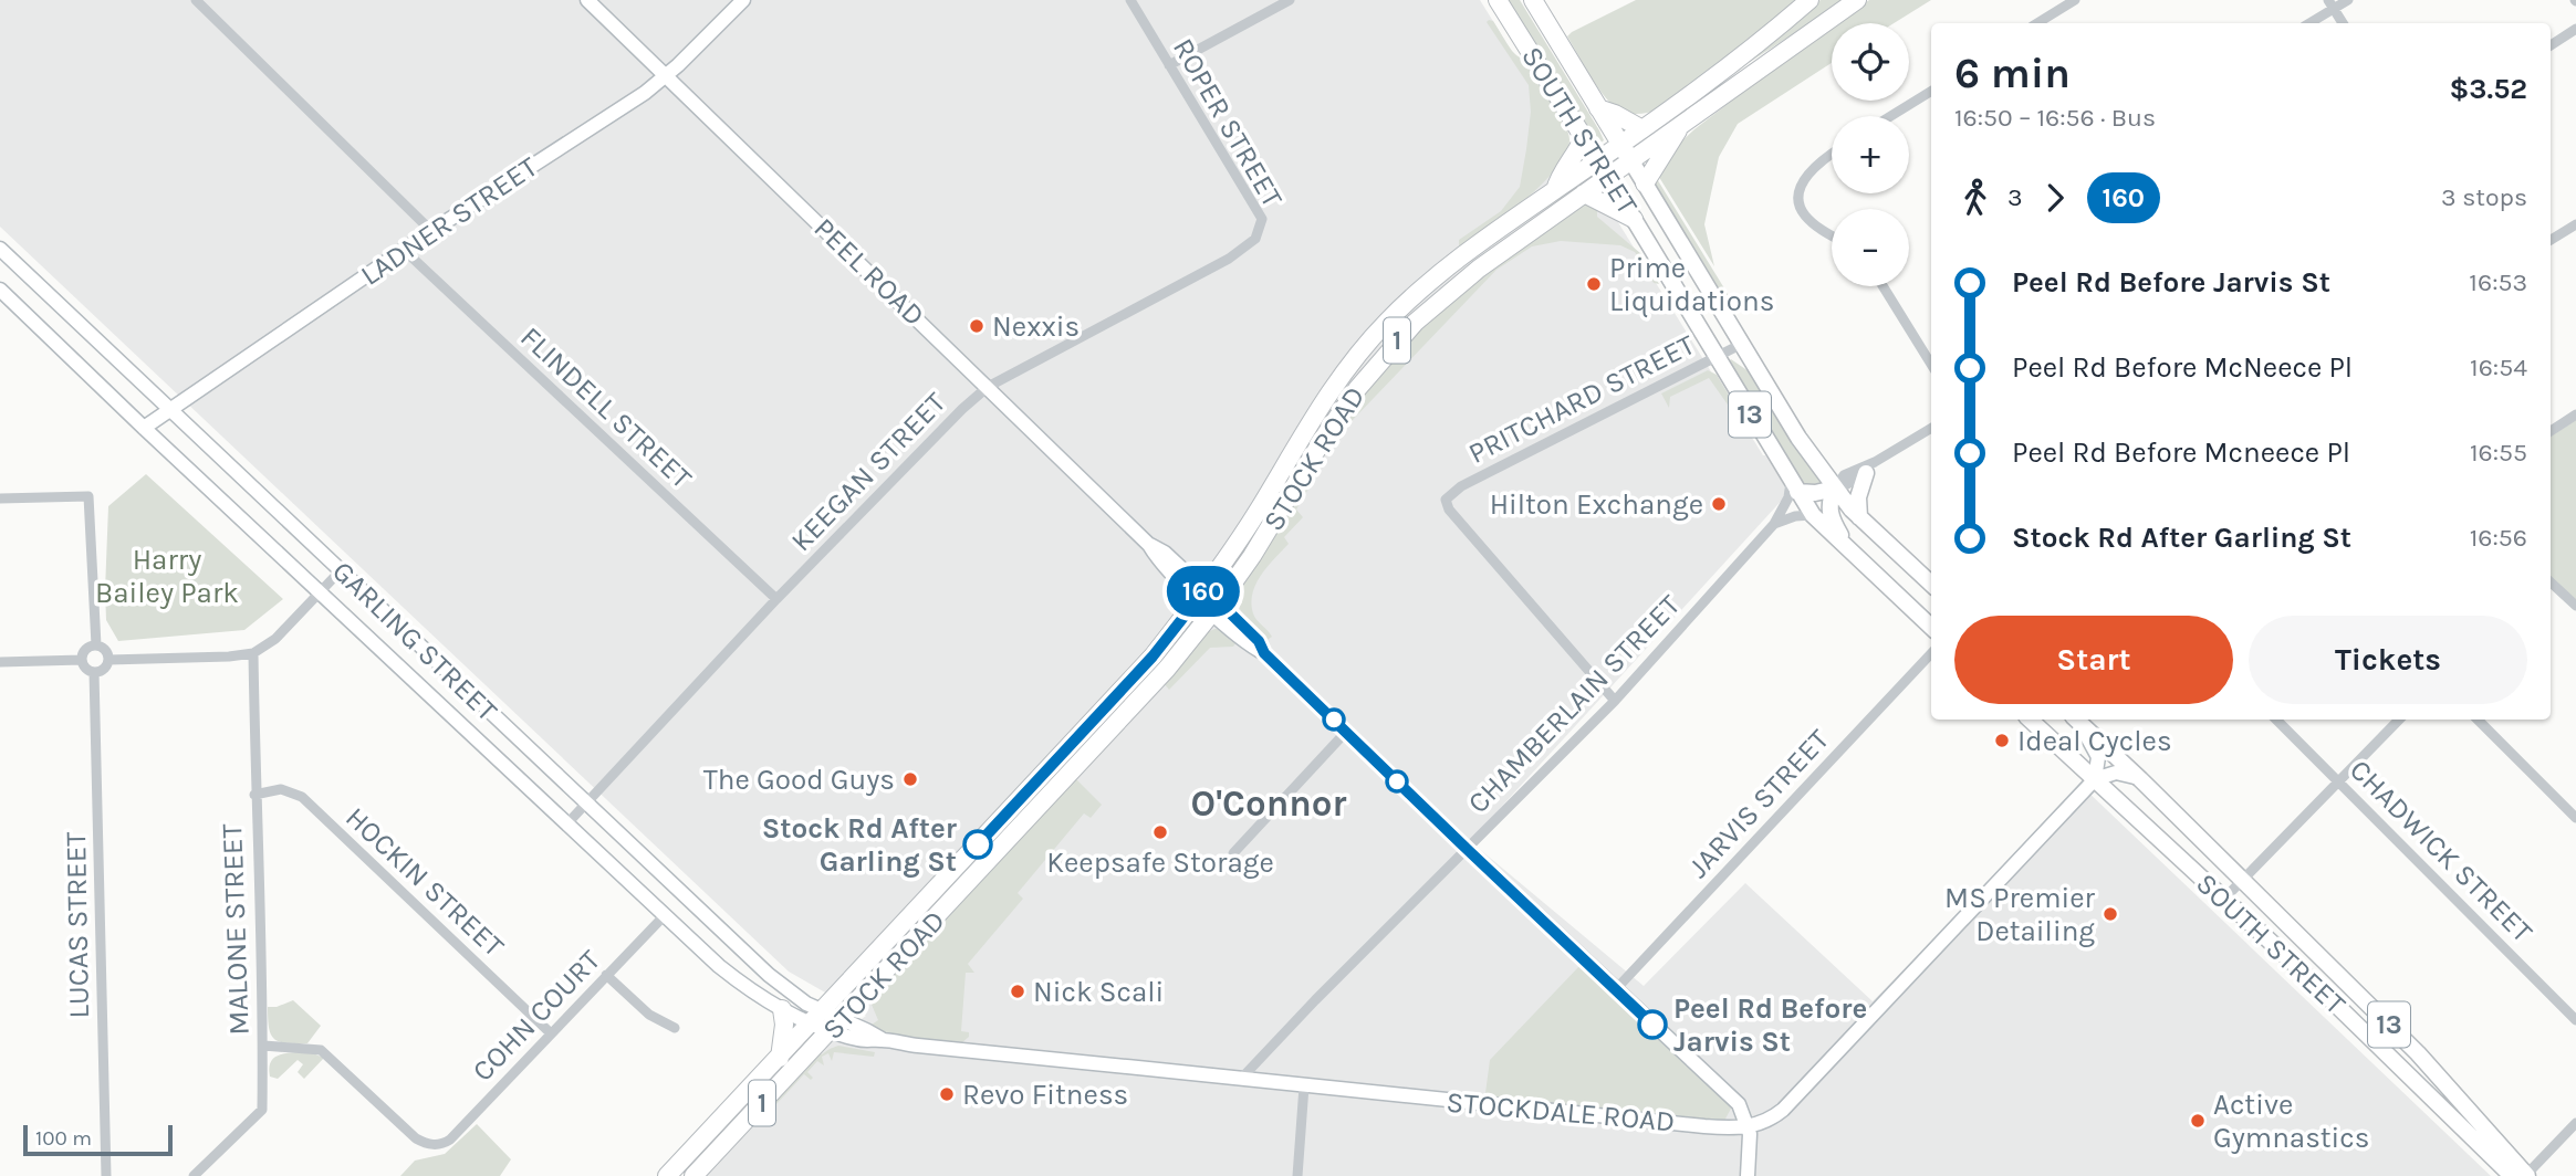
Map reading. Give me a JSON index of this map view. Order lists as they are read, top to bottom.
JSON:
{
  "streets": {
    "highway": [
      "SOUTH STREET",
      "1",
      "13",
      "STOCK ROAD"
    ],
    "street": [
      "ROPER STREET",
      "LADNER STREET",
      "PEEL ROAD",
      "PRITCHARD STREET",
      "FLINDELL STREET",
      "KEEGAN STREET",
      "GARLING STREET",
      "CHAMBERLAIN STREET",
      "JARVIS STREET",
      "CHADWICK STREET",
      "HOCKIN STREET",
      "LUCAS STREET",
      "MALONE STREET",
      "COHN COURT",
      "STOCKDALE ROAD"
    ]
  },
  "crossings": [
    ["ROPER STREET", "KEEGAN STREET"],
    ["SOUTH STREET", "PRITCHARD STREET"],
    ["SOUTH STREET", "STOCK ROAD"],
    ["SOUTH STREET", "CHAMBERLAIN STREET"],
    ["SOUTH STREET", "STOCKDALE ROAD"],
    ["LADNER STREET", "PEEL ROAD"],
    ["LADNER STREET", "FLINDELL STREET"],
    ["LADNER STREET", "GARLING STREET"],
    ["PEEL ROAD", "STOCK ROAD"],
    ["PEEL ROAD", "KEEGAN STREET"],
    ["PEEL ROAD", "CHAMBERLAIN STREET"],
    ["PEEL ROAD", "JARVIS STREET"],
    ["PEEL ROAD", "STOCKDALE ROAD"],
    ["PRITCHARD STREET", "CHAMBERLAIN STREET"],
    ["FLINDELL STREET", "KEEGAN STREET"],
    ["STOCK ROAD", "GARLING STREET"],
    ["STOCK ROAD", "STOCKDALE ROAD"],
    ["KEEGAN STREET", "GARLING STREET"],
    ["GARLING STREET", "COHN COURT"],
    ["GARLING STREET", "STOCKDALE ROAD"],
    ["CHAMBERLAIN STREET", "STOCKDALE ROAD"],
    ["HOCKIN STREET", "MALONE STREET"],
    ["HOCKIN STREET", "COHN COURT"],
    ["MALONE STREET", "COHN COURT"]
  ],
  "districts": ["O'Connor"],
  "parks": ["Harry Bailey Park"],
  "places": [
    "Prime Liquidations",
    "Nexxis",
    "Hilton Exchange",
    "Ideal Cycles",
    "The Good Guys",
    "Keepsafe Storage",
    "Stock Rd After Garling St",
    "MS Premier Detailing",
    "Nick Scali",
    "Peel Rd Before Jarvis St",
    "Revo Fitness",
    "Active Gymnastics"
  ],
  "lines": ["bus line 160"],
  "scale_bar": "100 m",
  "page": {
    "on_map": "160",
    "map_buttons": ["+", "−"],
    "heading": ["6 min", "16:50 – 16:56 · Bus", "$3.52"],
    "legs": ["3", "160", "3 stops"],
    "list": [
      {
        "name": "Peel Rd Before Jarvis St",
        "value": "16:53"
      },
      {
        "name": "Peel Rd Before McNeece Pl",
        "value": "16:54"
      },
      {
        "name": "Peel Rd Before Mcneece Pl",
        "value": "16:55"
      },
      {
        "name": "Stock Rd After Garling St",
        "value": "16:56"
      }
    ],
    "buttons": ["Start", "Tickets"],
    "scale": "100 m"
  }
}
